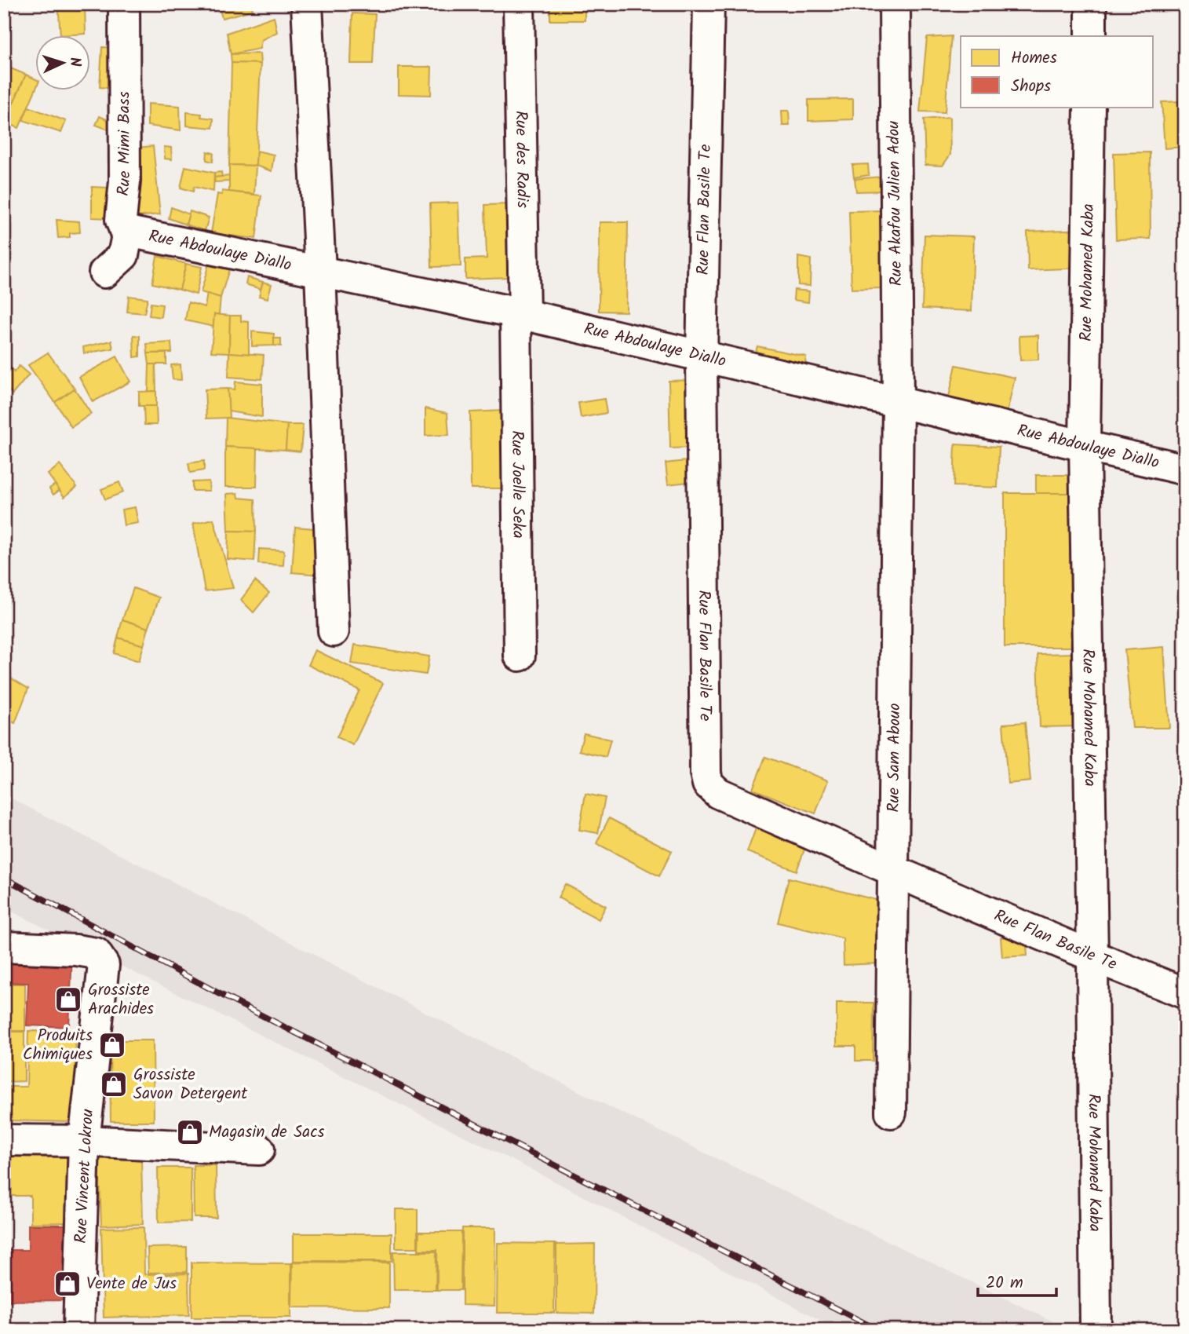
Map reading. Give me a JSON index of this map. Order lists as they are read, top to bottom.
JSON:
{
  "streets": {
    "street": [
      "Rue Mimi Bass",
      "Rue des Radis",
      "Rue Akafou Julien Adou",
      "Rue Flan Basile Te",
      "Rue Abdoulaye Diallo",
      "Rue Mohamed Kaba",
      "Rue Joelle Seka",
      "Rue Sam Abouo",
      "Rue Vincent Lokrou"
    ]
  },
  "crossings": [
    ["Rue Mimi Bass", "Rue Abdoulaye Diallo"],
    ["Rue des Radis", "Rue Abdoulaye Diallo"],
    ["Rue des Radis", "Rue Joelle Seka"],
    ["Rue Akafou Julien Adou", "Rue Abdoulaye Diallo"],
    ["Rue Akafou Julien Adou", "Rue Sam Abouo"],
    ["Rue Flan Basile Te", "Rue Abdoulaye Diallo"],
    ["Rue Flan Basile Te", "Rue Mohamed Kaba"],
    ["Rue Flan Basile Te", "Rue Sam Abouo"],
    ["Rue Abdoulaye Diallo", "Rue Mohamed Kaba"],
    ["Rue Abdoulaye Diallo", "Rue Joelle Seka"],
    ["Rue Abdoulaye Diallo", "Rue Sam Abouo"]
  ],
  "places": {
    "shop": [
      "Grossiste Arachides",
      "Produits Chimiques",
      "Grossiste Savon Detergent",
      "Magasin de Sacs",
      "Vente de Jus"
    ]
  },
  "legend": ["Homes", "Shops"],
  "scale_bar": "20 m",
  "north": "right"
}
